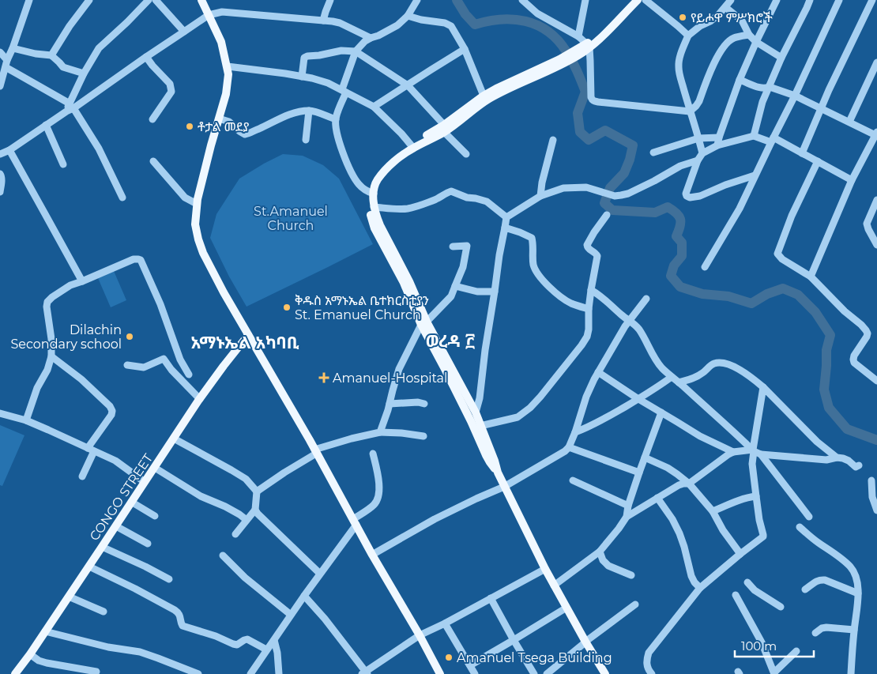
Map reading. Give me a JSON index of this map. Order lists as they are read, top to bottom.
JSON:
{
  "streets": {
    "main road": ["CONGO STREET"]
  },
  "districts": ["ወረዳ ፫", "አማኑኤል አካባቢ"],
  "parks": ["St.Amanuel Church"],
  "places": {
    "other": [
      "የይሖዋ ምሥክሮች",
      "ቶታል መደያ",
      "ቅዱስ አማኑኤል ቤተክርስቲያን St. Emanuel Church",
      "Dilachin Secondary school",
      "Amanuel Tsega Building"
    ],
    "health": ["Amanuel-Hospital"]
  },
  "scale_bar": "100 m"
}
